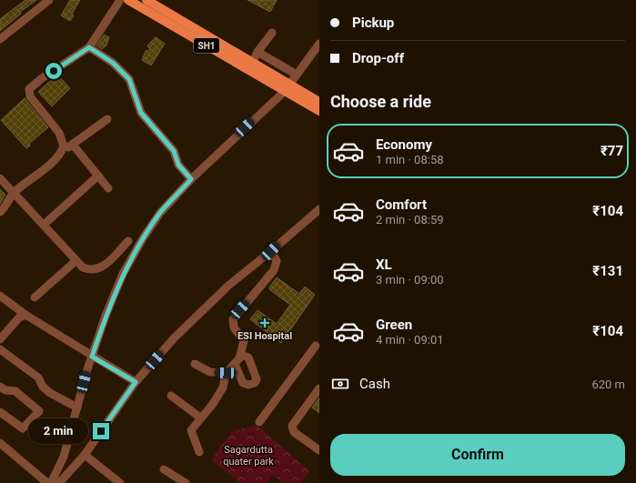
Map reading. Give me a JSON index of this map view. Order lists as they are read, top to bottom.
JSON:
{
  "streets": {
    "main road": ["SH1"]
  },
  "parks": ["Sagardutta quater park"],
  "places": {
    "health": ["ESI Hospital"]
  },
  "page": {
    "banner": ["Pickup", "Drop-off"],
    "heading": "Choose a ride",
    "list": [
      {
        "name": "Economy",
        "note": "1 min · 08:58",
        "value": "₹77"
      },
      {
        "name": "Comfort",
        "note": "2 min · 08:59",
        "value": "₹104"
      },
      {
        "name": "XL",
        "note": "3 min · 09:00",
        "value": "₹131"
      },
      {
        "name": "Green",
        "note": "4 min · 09:01",
        "value": "₹104"
      }
    ],
    "pay": ["Cash", "620 m"],
    "bubble": "2 min",
    "buttons": "Confirm"
  }
}
